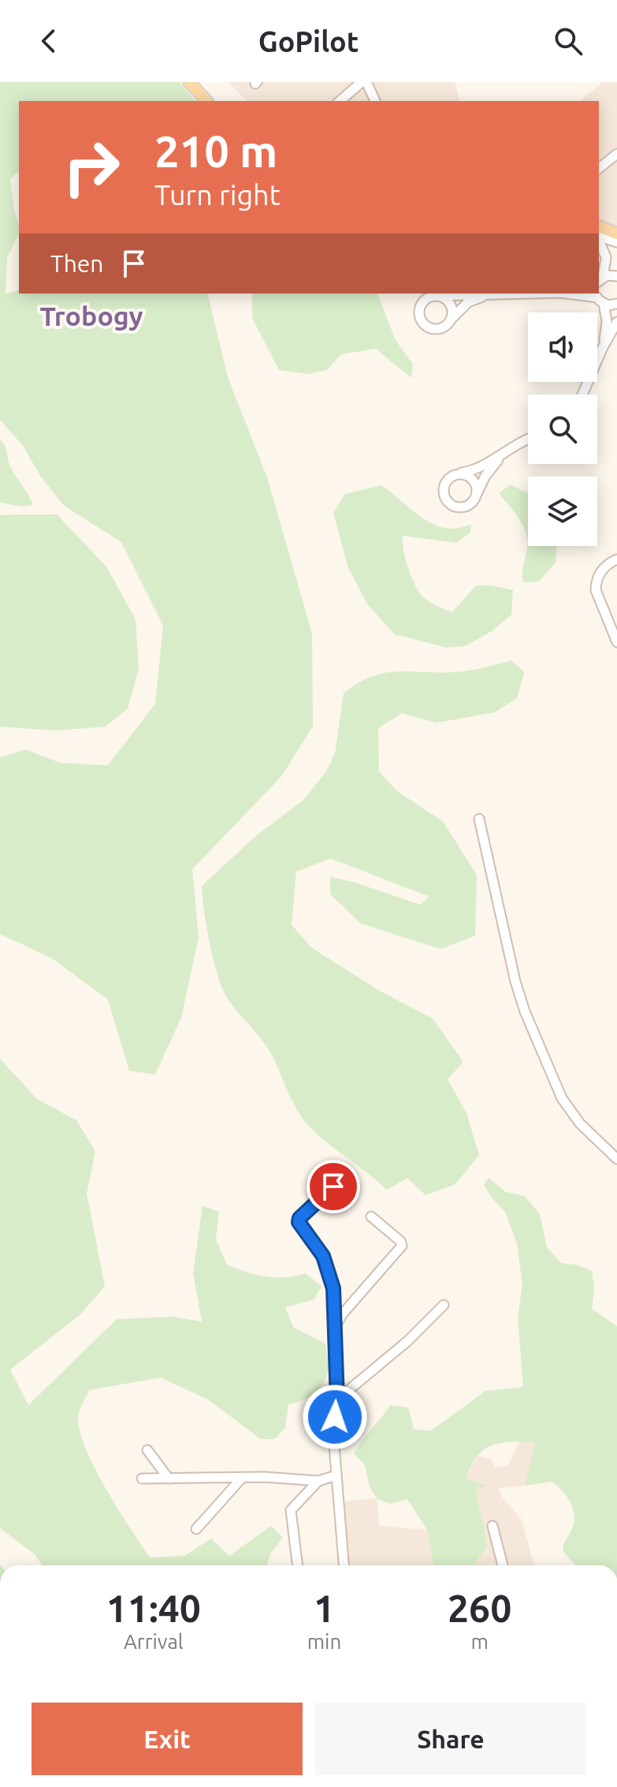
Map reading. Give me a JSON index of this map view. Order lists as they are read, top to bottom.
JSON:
{
  "districts": ["Trobogy"],
  "page": {
    "header": "GoPilot",
    "turn": ["210 m", "Turn right"],
    "then": "Then",
    "eta": [
      "11:40",
      "Arrival",
      "1",
      "min",
      "260",
      "m"
    ],
    "buttons": ["Exit", "Share"]
  }
}
